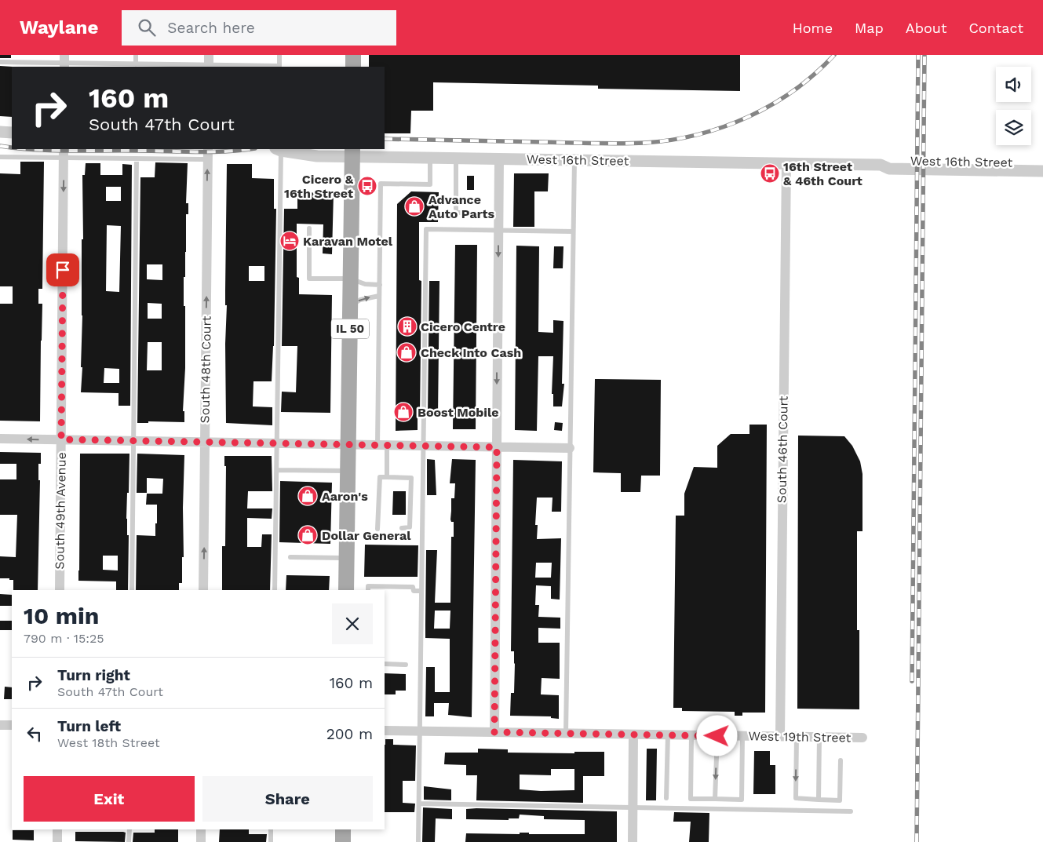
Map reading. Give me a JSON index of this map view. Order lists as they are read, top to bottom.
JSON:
{
  "streets": {
    "main road": ["IL 50"],
    "street": [
      "West 16th Street",
      "South 48th Court",
      "South 46th Court",
      "South 49th Avenue",
      "West 19th Street"
    ]
  },
  "crossings": [
    ["West 16th Street", "IL 50"],
    ["West 16th Street", "South 46th Court"],
    ["South 46th Court", "West 19th Street"]
  ],
  "one_way": ["South 48th Court", "South 49th Avenue"],
  "places": {
    "bus stop": ["16th Street & 46th Court", "Cicero & 16th Street"],
    "shop": [
      "Advance Auto Parts",
      "Check Into Cash",
      "Boost Mobile",
      "Aaron's",
      "Dollar General"
    ],
    "hotel": ["Karavan Motel"],
    "building": ["Cicero Centre"]
  },
  "page": {
    "header": "Waylane",
    "search": "Search here",
    "nav": [
      "Home",
      "Map",
      "About",
      "Contact"
    ],
    "turn": ["160 m", "South 47th Court"],
    "heading": ["10 min", "790 m · 15:25"],
    "list": [
      {
        "name": "Turn right",
        "note": "South 47th Court",
        "value": "160 m"
      },
      {
        "name": "Turn left",
        "note": "West 18th Street",
        "value": "200 m"
      }
    ],
    "buttons": ["Exit", "Share"]
  }
}
